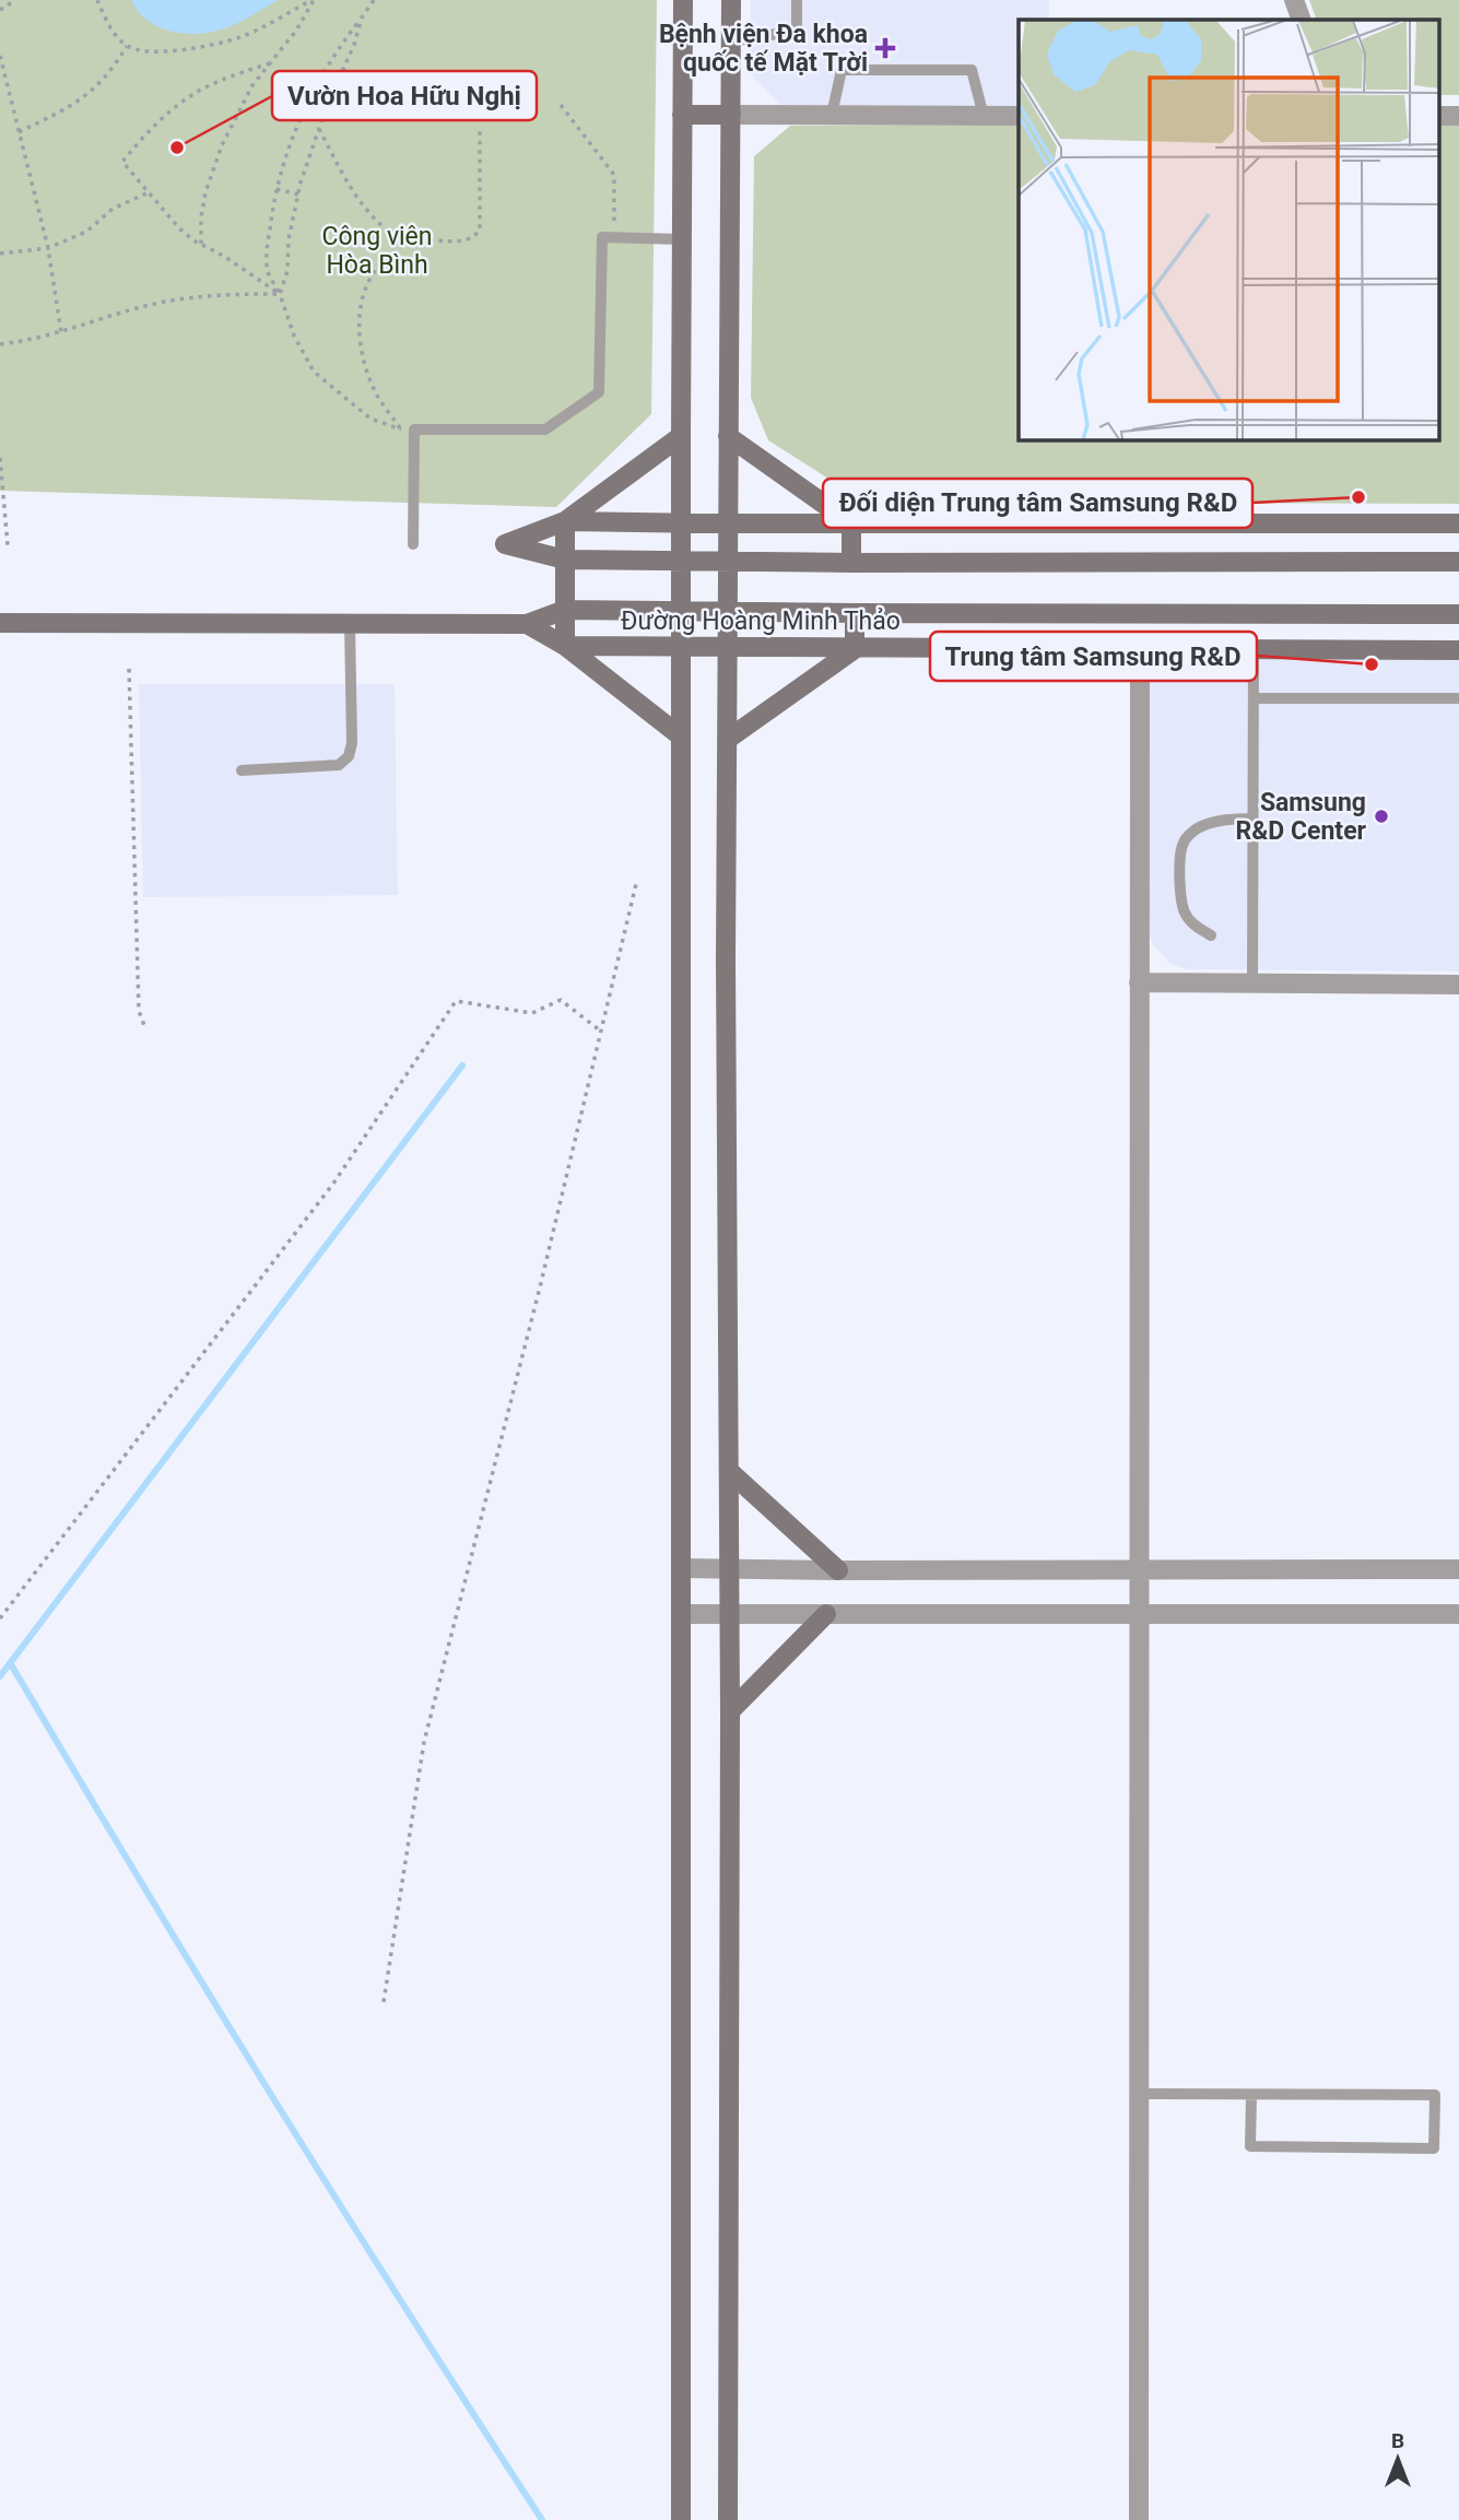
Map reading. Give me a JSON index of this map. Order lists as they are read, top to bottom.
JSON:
{
  "streets": {
    "street": ["Đường Hoàng Minh Thảo"]
  },
  "parks": ["Công viên Hòa Bình"],
  "places": {
    "health": ["Bệnh viện Đa khoa quốc tế Mặt Trời"],
    "other": [
      "Vườn Hoa Hữu Nghị",
      "Đối diện Trung tâm Samsung R&D",
      "Trung tâm Samsung R&D",
      "Samsung R&D Center"
    ]
  },
  "north": "top"
}
